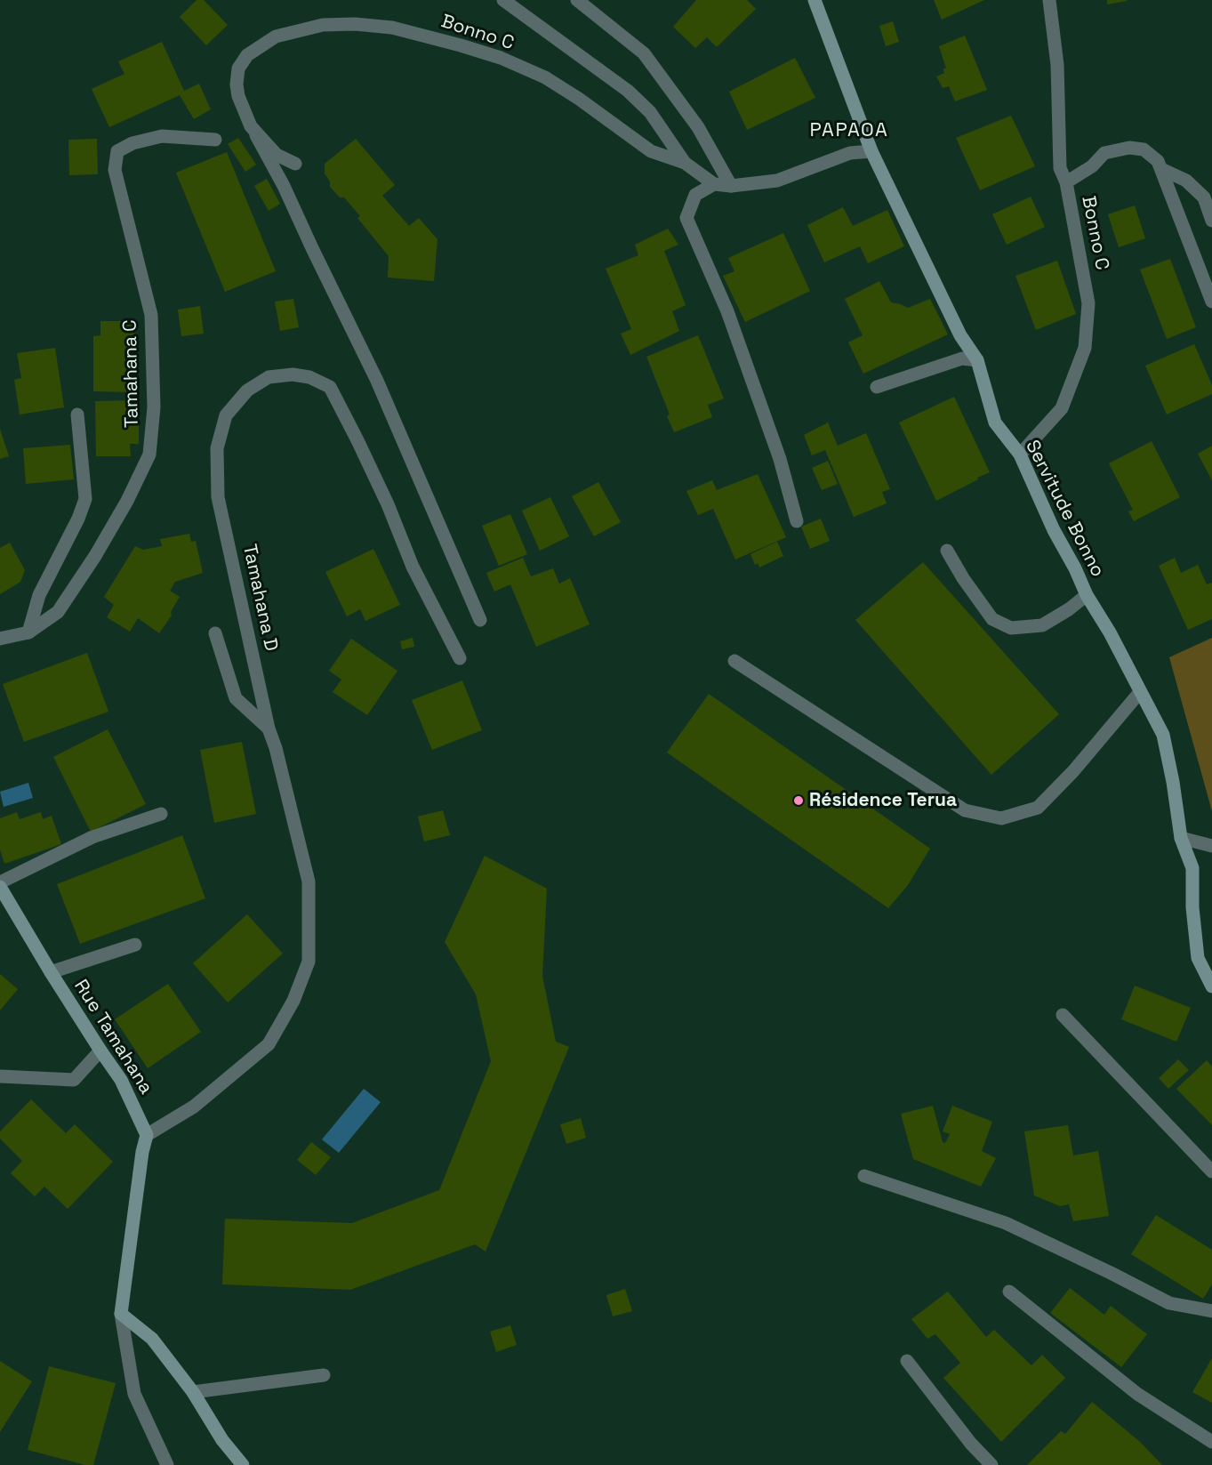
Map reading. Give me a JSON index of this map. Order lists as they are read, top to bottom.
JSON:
{
  "streets": {
    "street": [
      "Bonno C",
      "Tamahana C",
      "Servitude Bonno",
      "Tamahana D",
      "Rue Tamahana"
    ]
  },
  "crossings": [
    ["Bonno C", "Servitude Bonno"],
    ["Tamahana D", "Rue Tamahana"]
  ],
  "districts": ["PAPAOA"],
  "places": ["Résidence Terua"]
}
